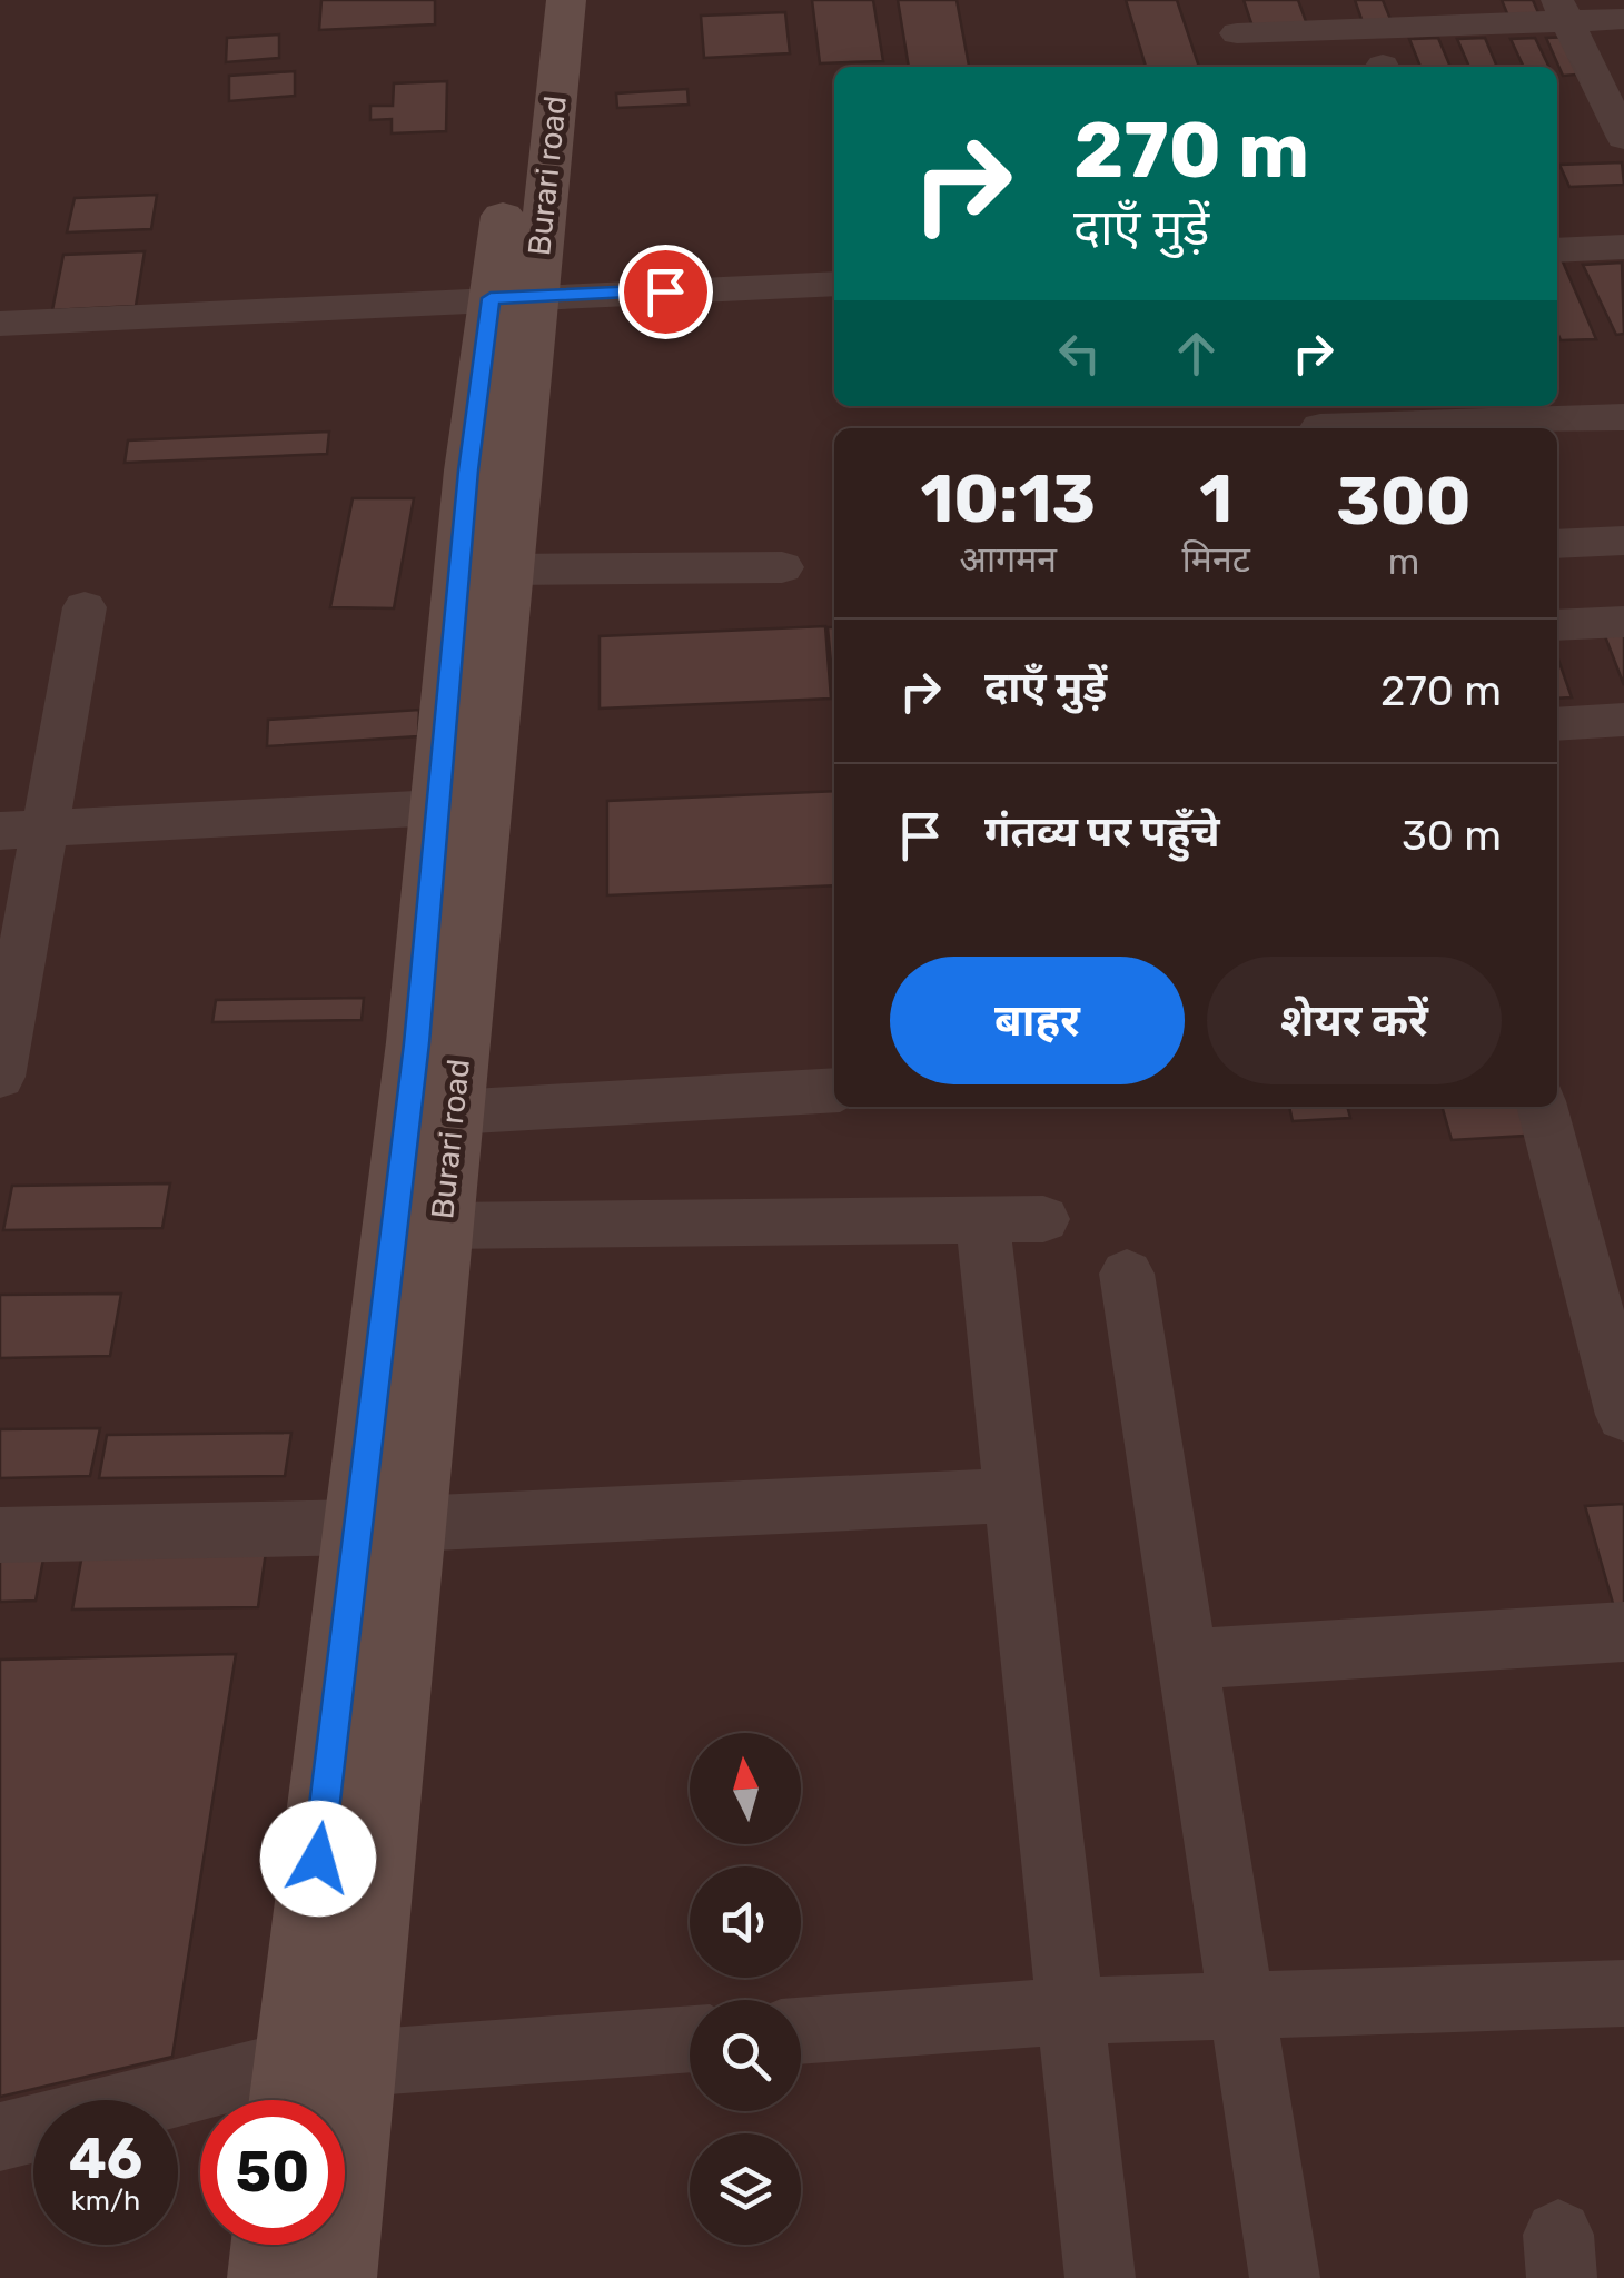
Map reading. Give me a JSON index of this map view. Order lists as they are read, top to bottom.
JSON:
{
  "streets": {
    "main road": ["Burari road"]
  },
  "north": "top",
  "page": {
    "turn": ["270 m", "दाएँ मुड़ें"],
    "eta": [
      "10:13",
      "आगमन",
      "1",
      "मिनट",
      "300",
      "m"
    ],
    "list": [
      {
        "name": "दाएँ मुड़ें",
        "value": "270 m"
      },
      {
        "name": "गंतव्य पर पहुँचे",
        "value": "30 m"
      }
    ],
    "buttons": ["बाहर", "शेयर करें"],
    "speed": "46 km/h",
    "limit": "50"
  }
}
